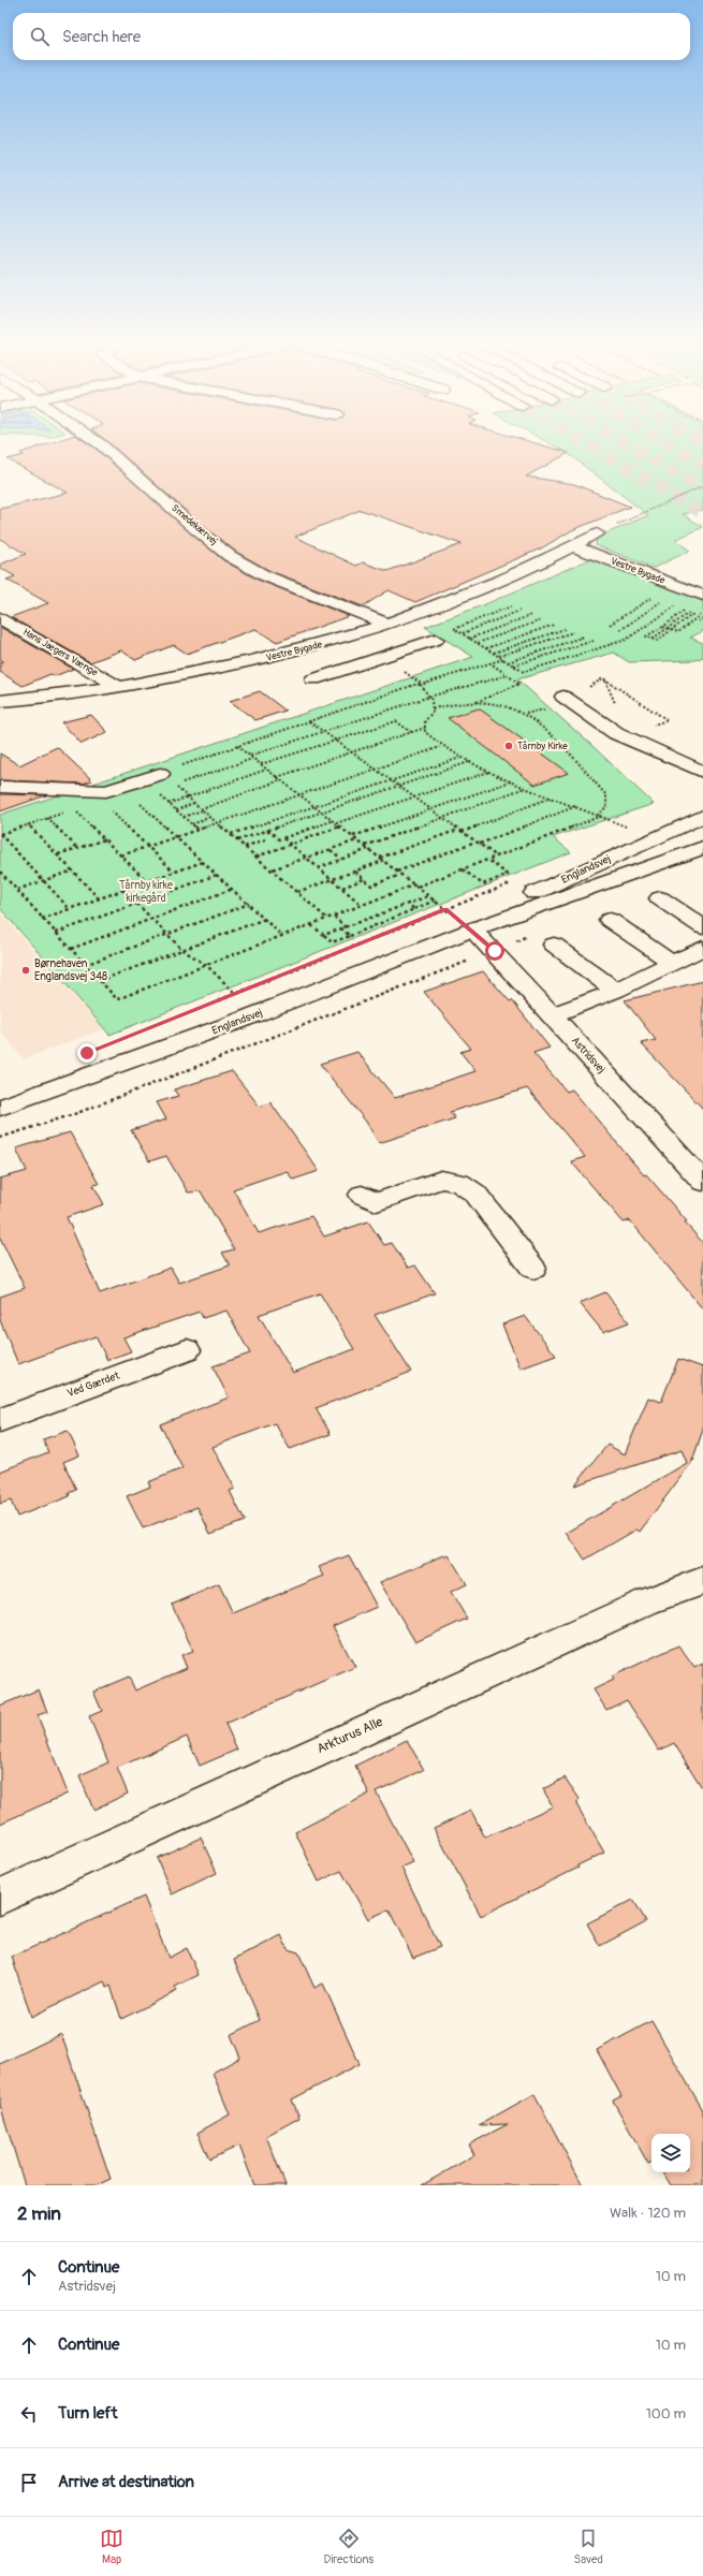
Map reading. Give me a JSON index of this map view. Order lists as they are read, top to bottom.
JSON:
{
  "streets": {
    "main road": [
      "Smedekærvej",
      "Vestre Bygade",
      "Hans Jægers Vænge",
      "Englandsvej",
      "Astridsvej",
      "Ved Gærdet",
      "Arkturus Alle"
    ]
  },
  "crossings": [
    ["Smedekærvej", "Vestre Bygade"],
    ["Vestre Bygade", "Hans Jægers Vænge"],
    ["Englandsvej", "Astridsvej"]
  ],
  "parks": ["Tårnby kirke kirkegård"],
  "places": ["Tårnby Kirke", "Børnehaven Englandsvej 348"],
  "page": {
    "search": "Search here",
    "heading": ["2 min", "Walk · 120 m"],
    "list": [
      ["Continue", "Astridsvej", "10 m"],
      ["Continue", "10 m"],
      ["Turn left", "100 m"],
      "Arrive at destination"
    ],
    "nav": ["Map", "Directions", "Saved"]
  }
}
